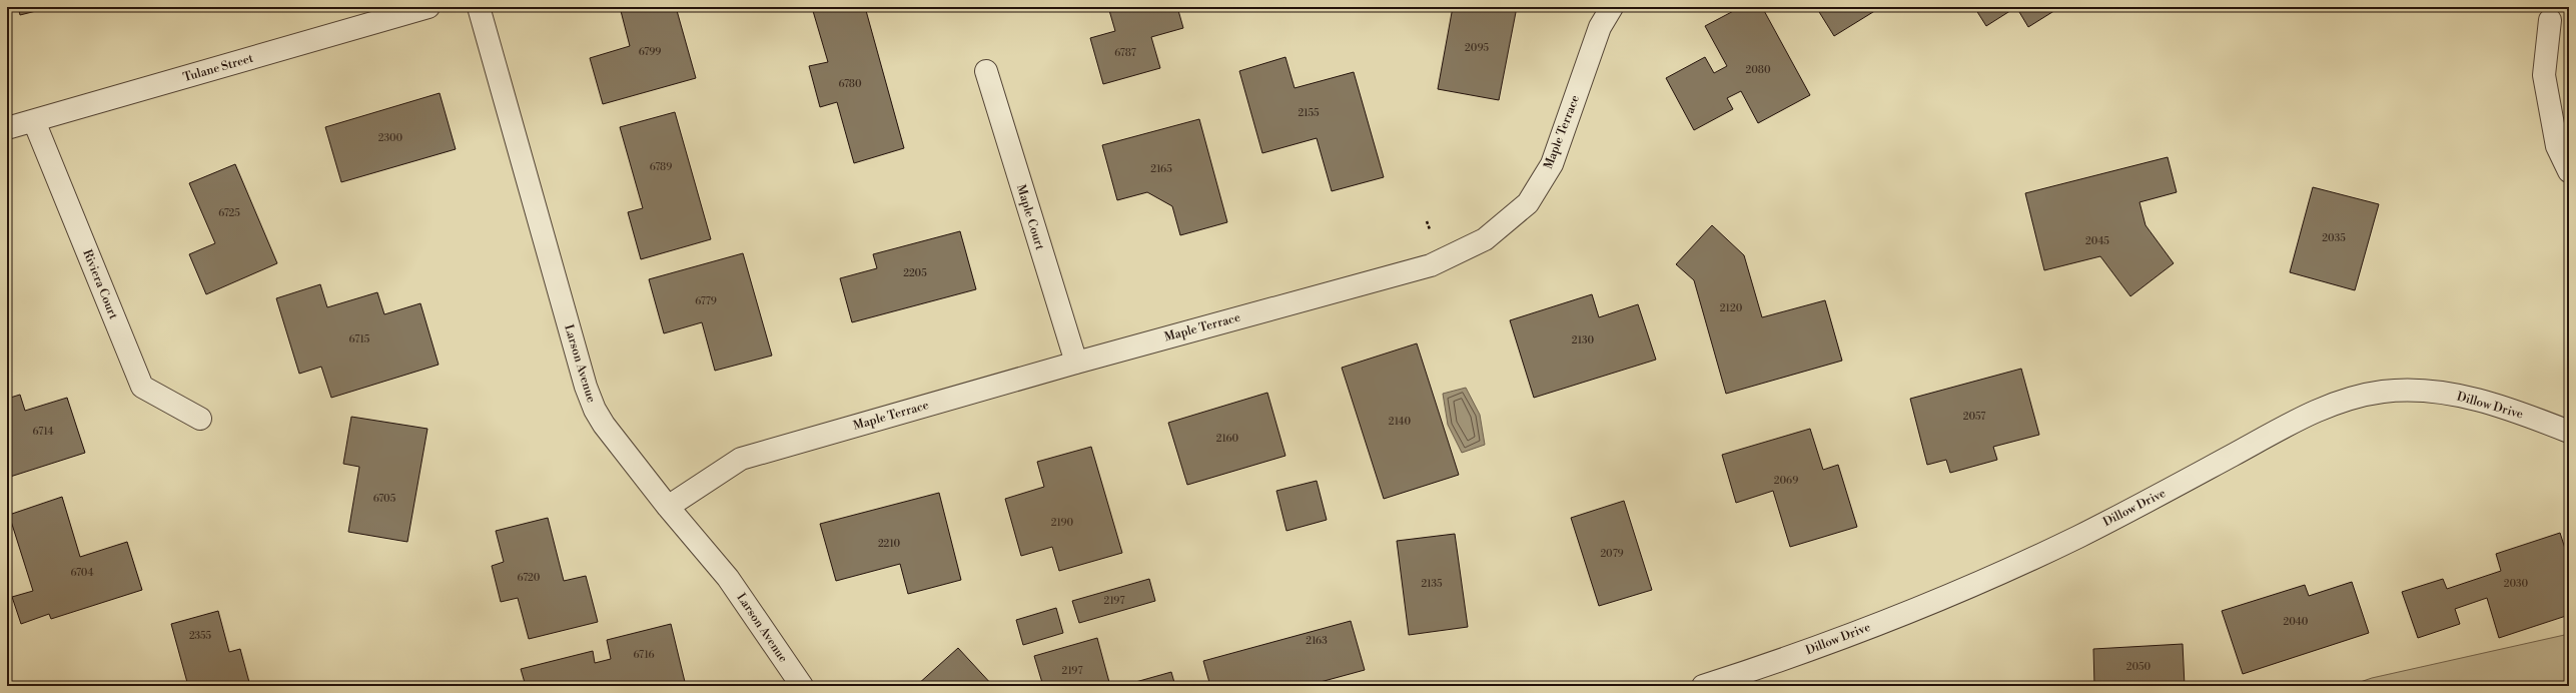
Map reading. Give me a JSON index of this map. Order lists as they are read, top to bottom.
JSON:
{
  "streets": {
    "street": [
      "Tulane Street",
      "Maple Terrace",
      "Maple Court",
      "Riviera Court",
      "Larson Avenue",
      "Dillow Drive"
    ]
  },
  "crossings": [
    ["Tulane Street", "Riviera Court"],
    ["Maple Terrace", "Maple Court"],
    ["Maple Terrace", "Larson Avenue"]
  ],
  "house_numbers": [
    "2095",
    "6799",
    "6787",
    "2080",
    "6780",
    "2155",
    "2300",
    "6789",
    "2165",
    "6725",
    "2035",
    "2045",
    "2205",
    "6779",
    "2120",
    "6715",
    "2130",
    "2057",
    "2140",
    "6714",
    "2160",
    "2069",
    "6705",
    "2190",
    "2210",
    "2079",
    "6704",
    "6720",
    "2135",
    "2030",
    "2197",
    "2040",
    "2355",
    "2163",
    "6716",
    "2050",
    "2197"
  ]
}
